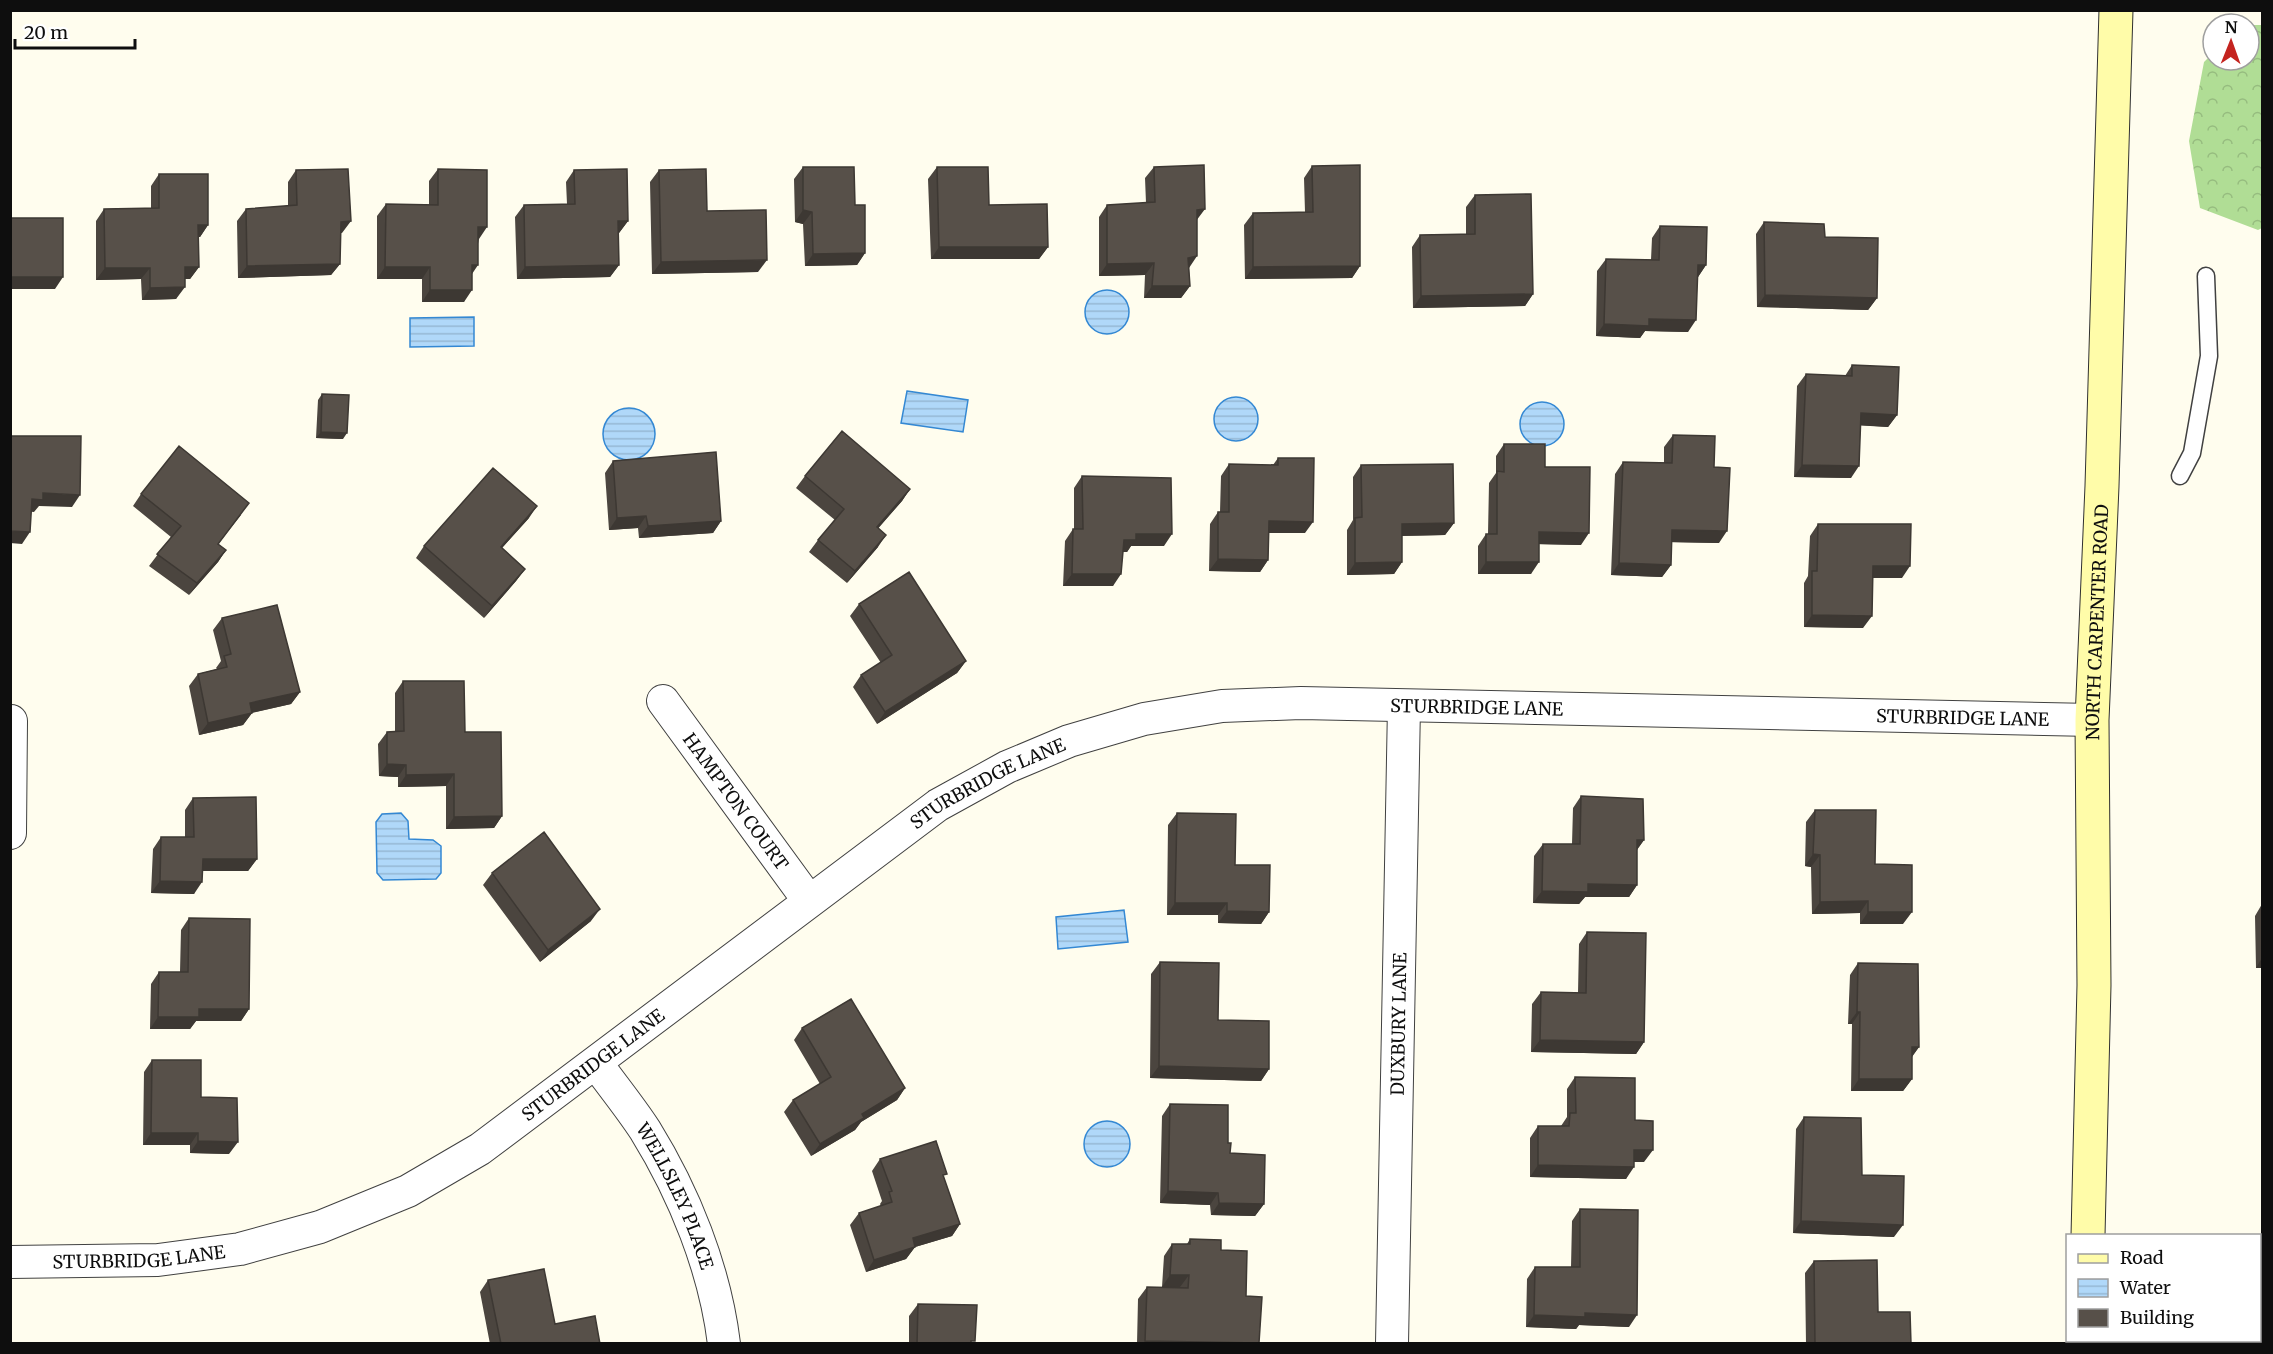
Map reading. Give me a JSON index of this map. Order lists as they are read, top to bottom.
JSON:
{
  "streets": {
    "street": [
      "NORTH CARPENTER ROAD",
      "STURBRIDGE LANE",
      "HAMPTON COURT",
      "DUXBURY LANE",
      "WELLSLEY PLACE"
    ]
  },
  "crossings": [
    ["NORTH CARPENTER ROAD", "STURBRIDGE LANE"],
    ["STURBRIDGE LANE", "HAMPTON COURT"],
    ["STURBRIDGE LANE", "DUXBURY LANE"],
    ["STURBRIDGE LANE", "WELLSLEY PLACE"]
  ],
  "legend": ["Road", "Water", "Building"],
  "scale_bar": "20 m",
  "north": "top"
}
